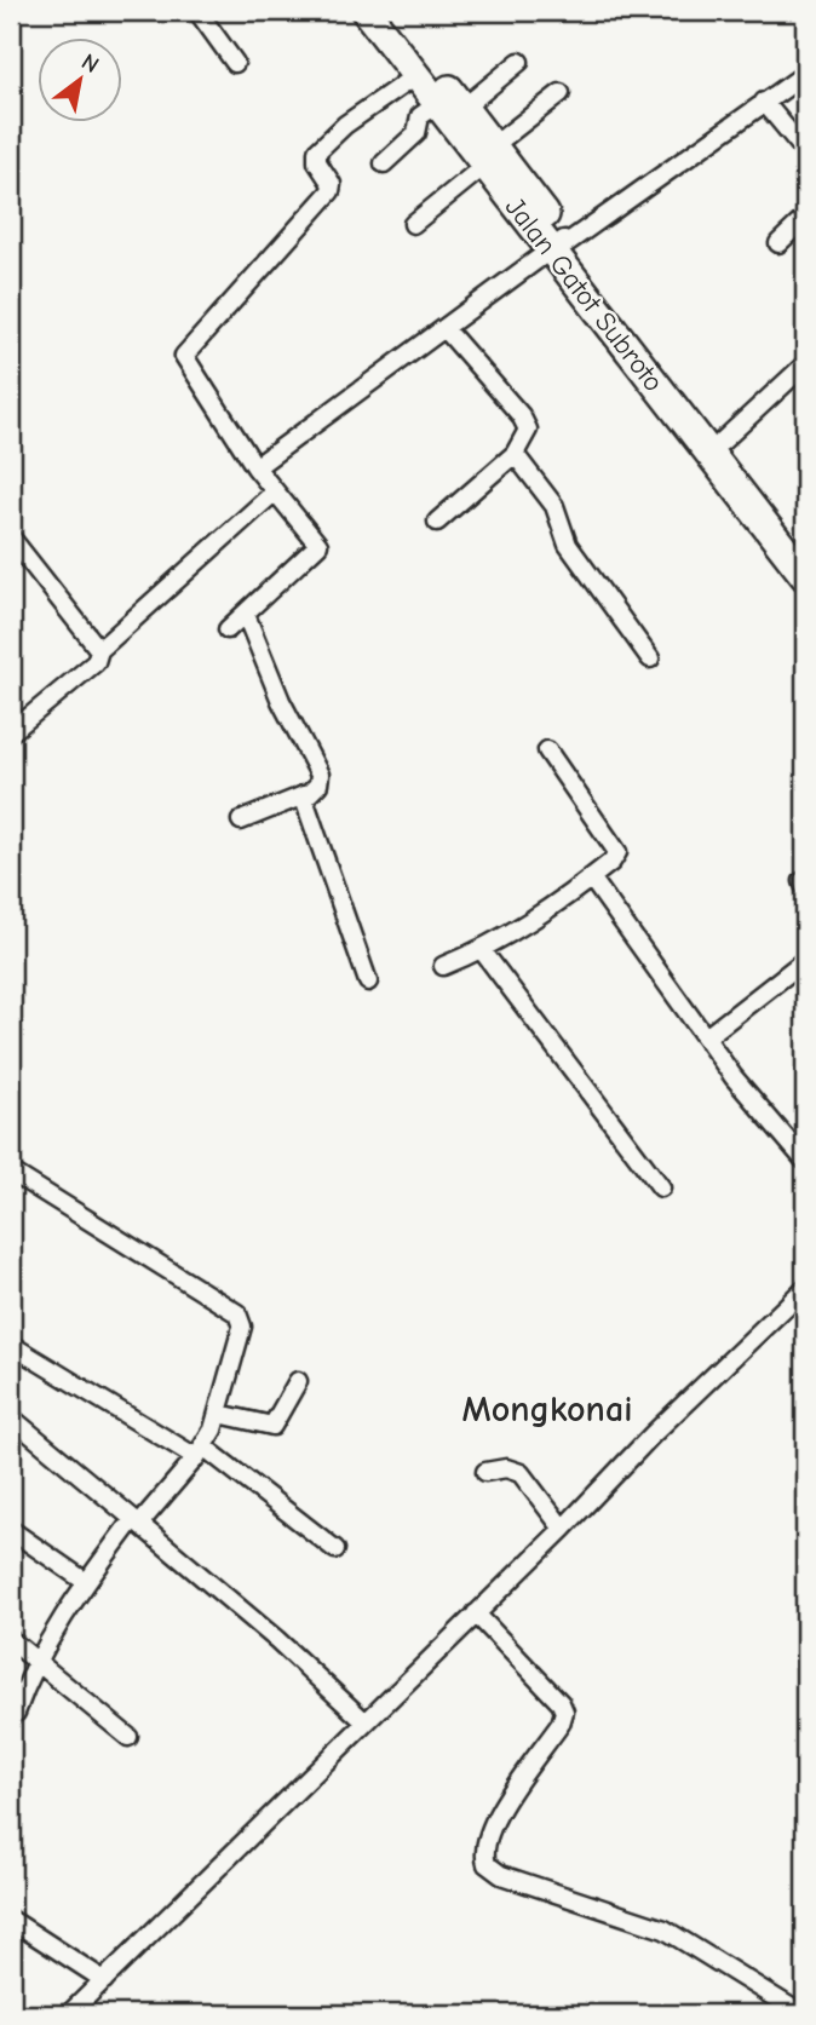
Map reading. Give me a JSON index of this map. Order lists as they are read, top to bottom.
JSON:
{
  "streets": {
    "highway": ["Jalan Gatot Subroto"]
  },
  "districts": ["Mongkonai"],
  "north": "top right"
}
